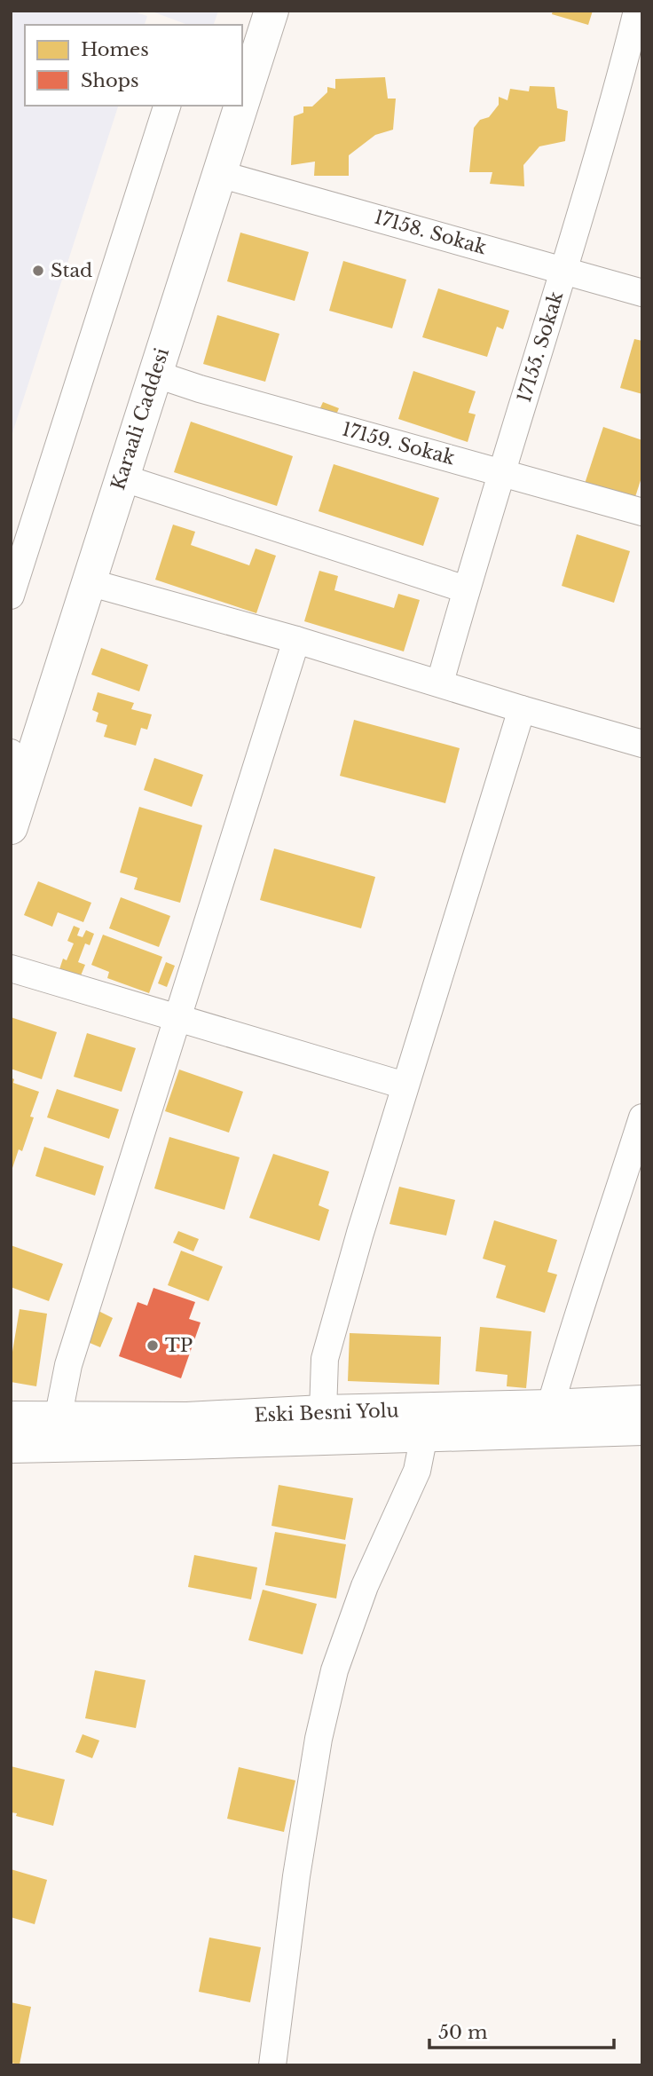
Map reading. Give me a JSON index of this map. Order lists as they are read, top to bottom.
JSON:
{
  "streets": {
    "main road": ["Karaali Caddesi", "Eski Besni Yolu"],
    "street": ["17158. Sokak", "17155. Sokak", "17159. Sokak"]
  },
  "crossings": [
    ["17158. Sokak", "17155. Sokak"],
    ["17158. Sokak", "Karaali Caddesi"],
    ["17155. Sokak", "17159. Sokak"],
    ["Karaali Caddesi", "17159. Sokak"]
  ],
  "places": ["Stad", "TP"],
  "legend": ["Homes", "Shops"],
  "scale_bar": "50 m"
}
